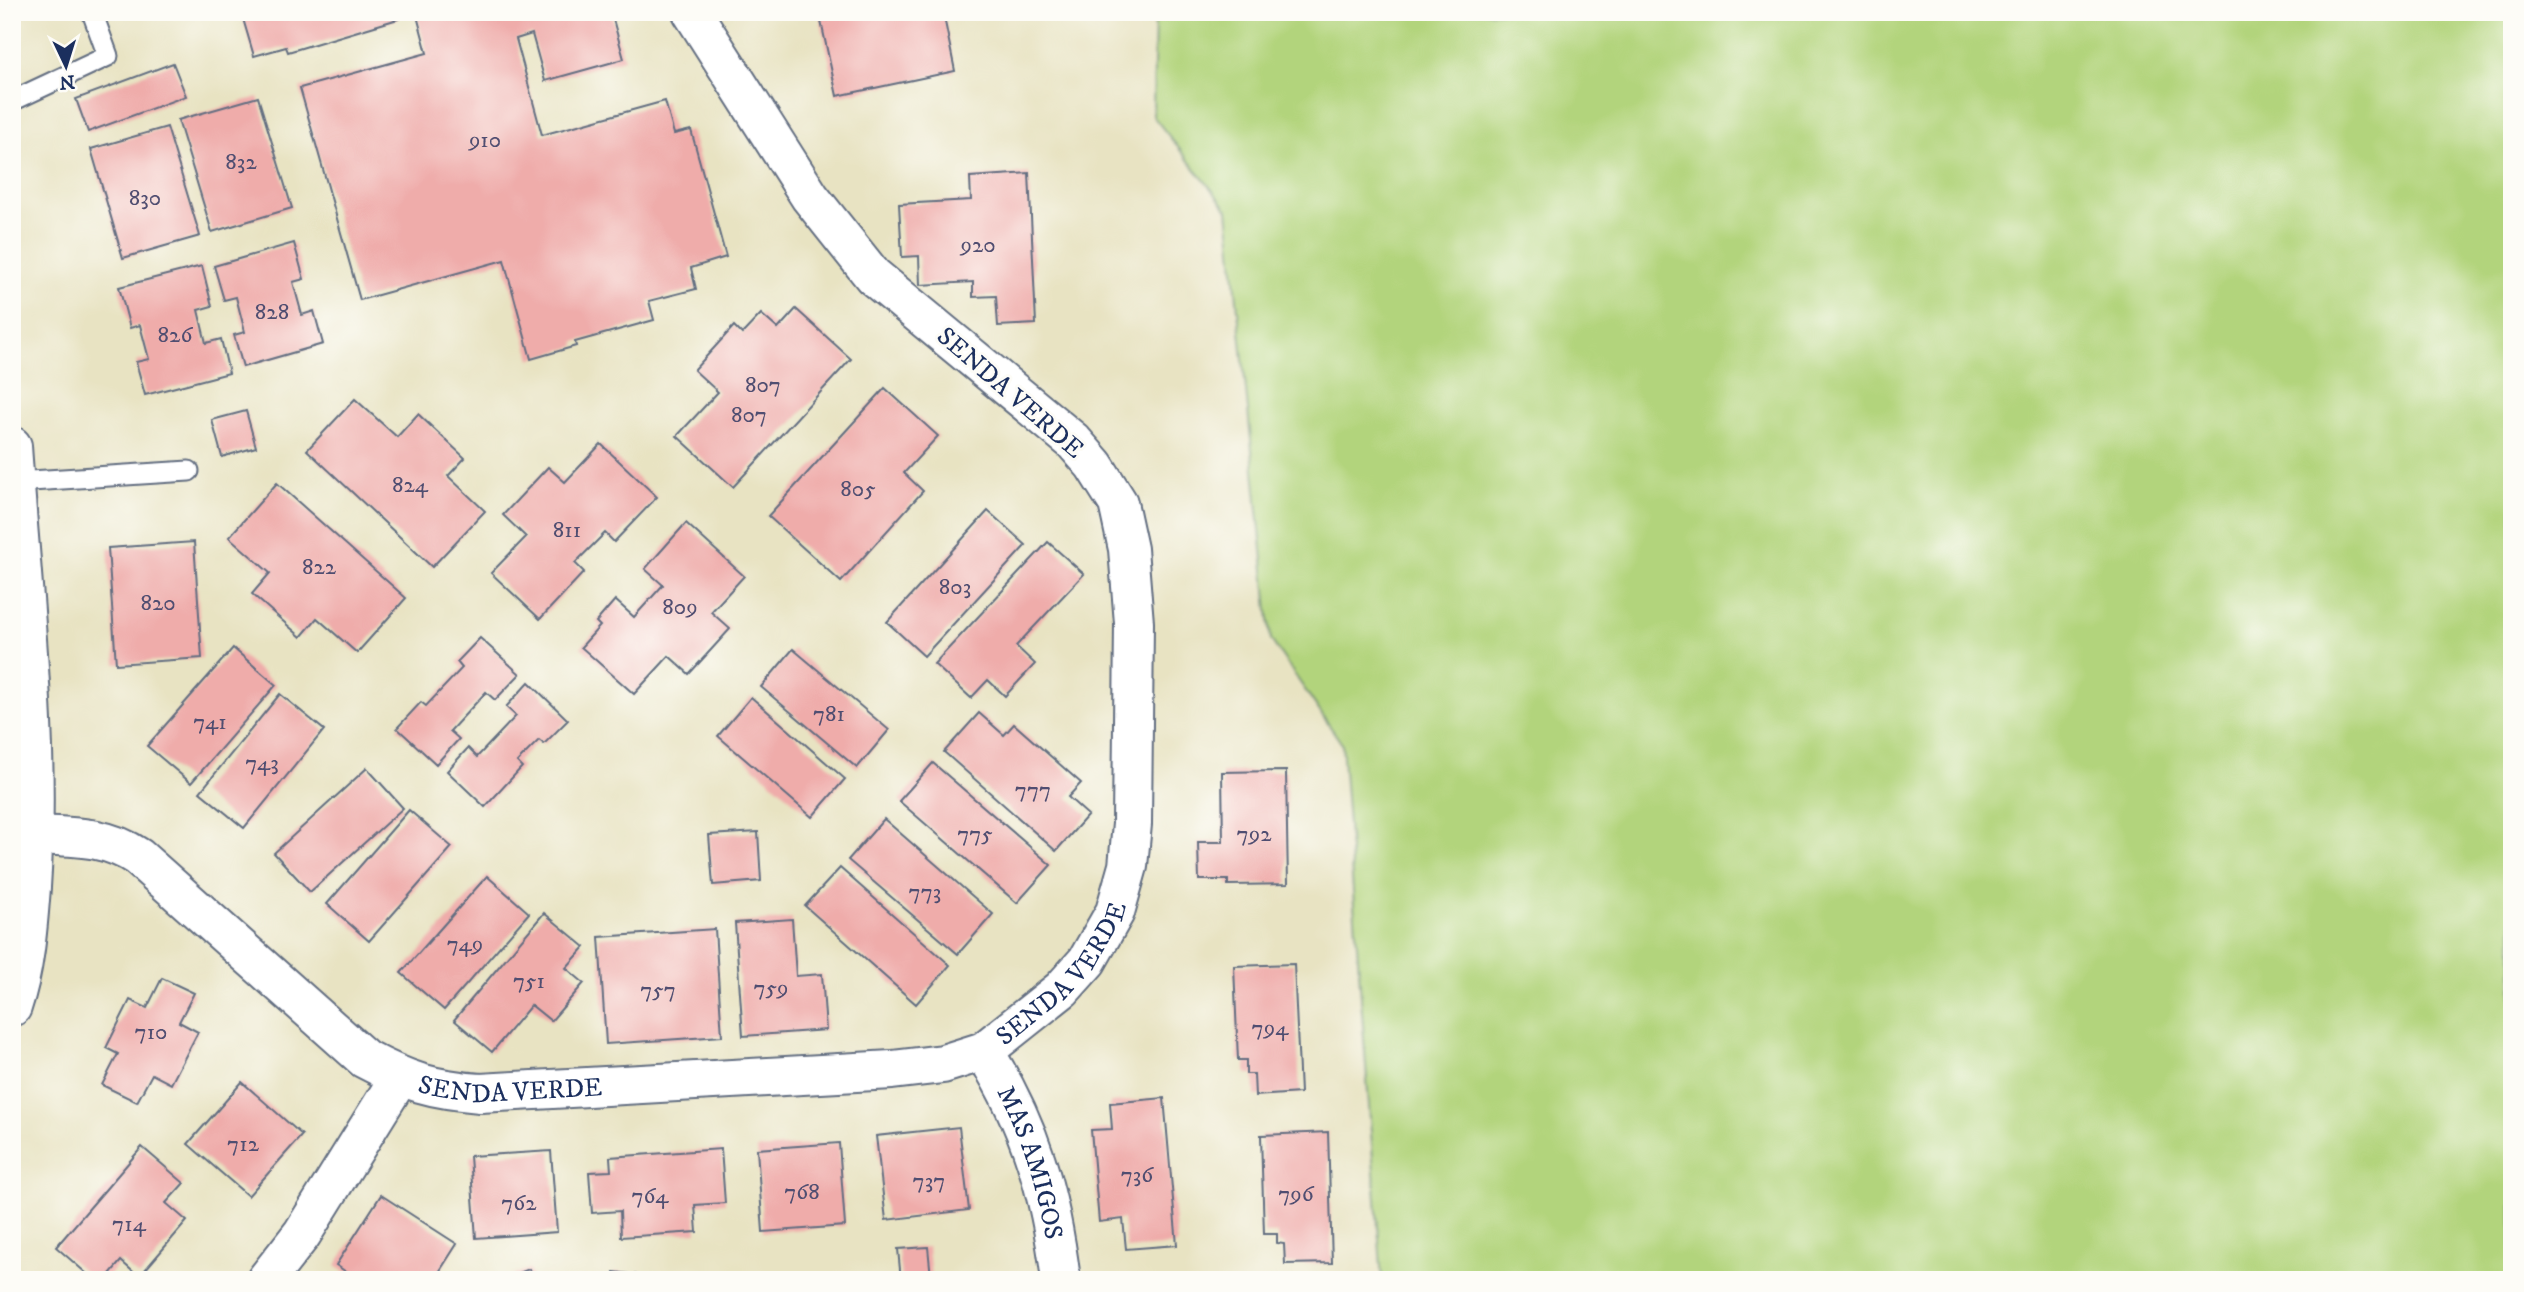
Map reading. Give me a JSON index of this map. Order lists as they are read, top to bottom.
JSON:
{
  "streets": {
    "street": ["SENDA VERDE", "MAS AMIGOS"]
  },
  "crossings": [
    ["SENDA VERDE", "MAS AMIGOS"]
  ],
  "house_numbers": [
    "910",
    "832",
    "830",
    "920",
    "828",
    "826",
    "807",
    "807",
    "824",
    "805",
    "811",
    "822",
    "803",
    "820",
    "809",
    "781",
    "741",
    "743",
    "777",
    "775",
    "792",
    "773",
    "749",
    "751",
    "759",
    "757",
    "794",
    "710",
    "712",
    "736",
    "737",
    "768",
    "796",
    "764",
    "762",
    "714"
  ],
  "north": "bottom"
}
